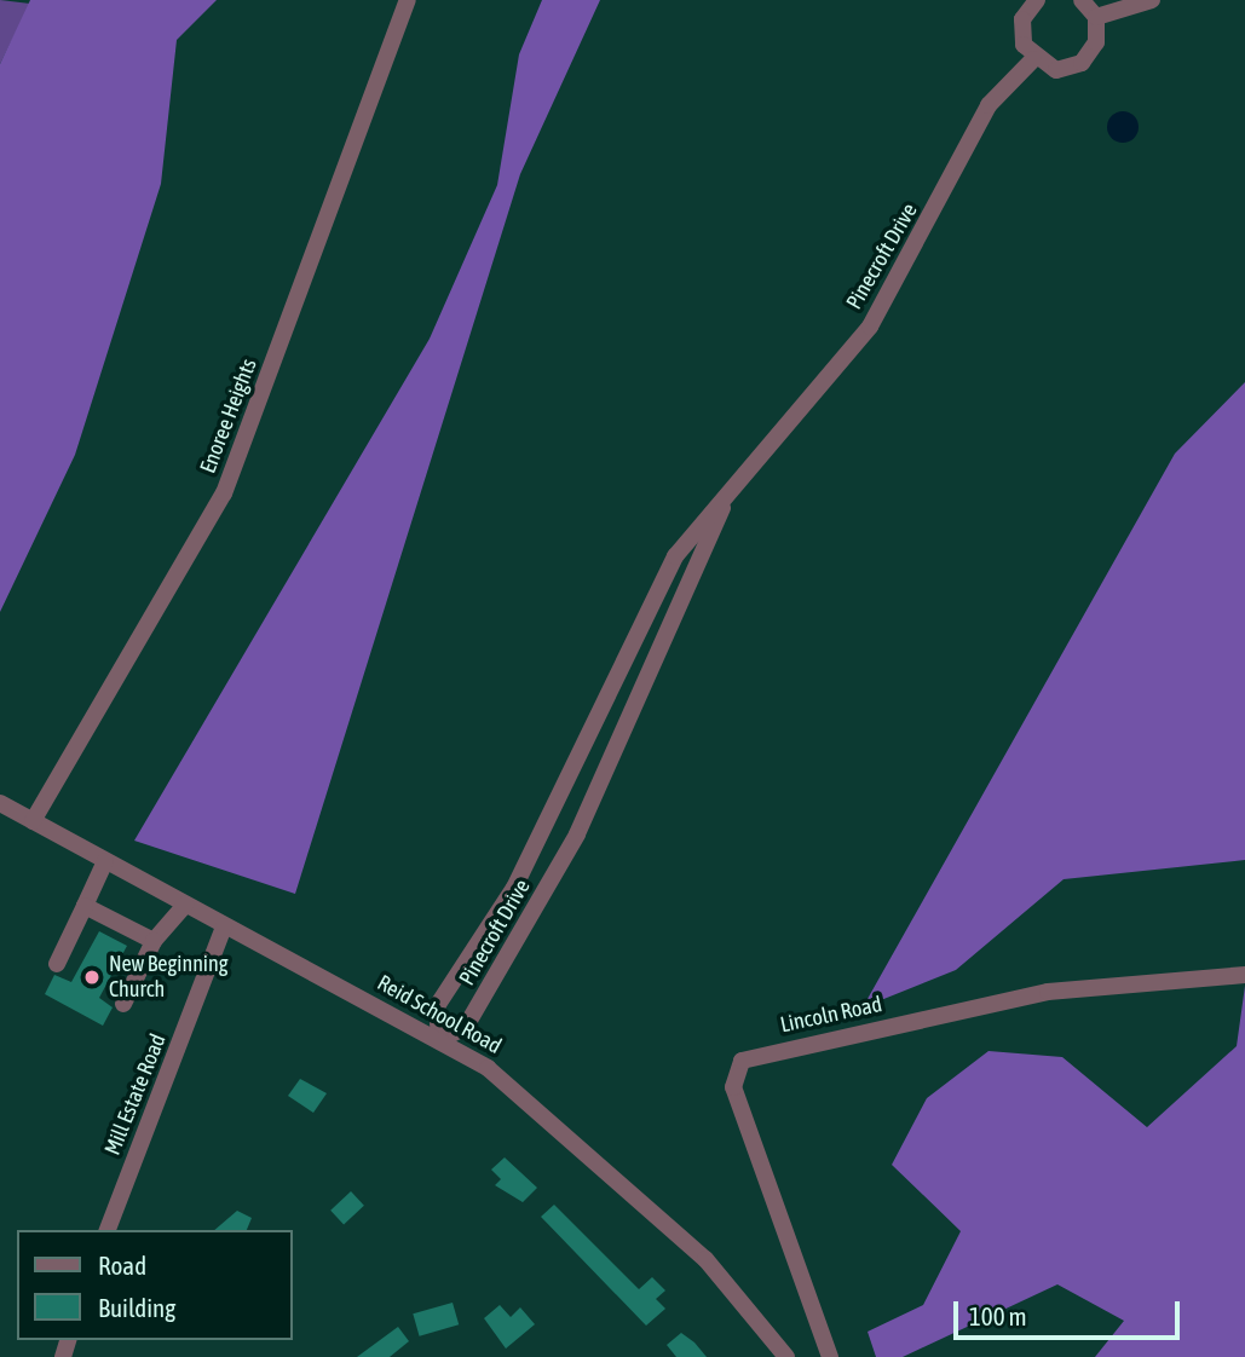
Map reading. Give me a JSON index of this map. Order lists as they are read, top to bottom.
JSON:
{
  "streets": {
    "street": [
      "Pinecroft Drive",
      "Enoree Heights",
      "Reid School Road",
      "Lincoln Road",
      "Mill Estate Road"
    ]
  },
  "crossings": [
    ["Pinecroft Drive", "Reid School Road"],
    ["Enoree Heights", "Reid School Road"],
    ["Reid School Road", "Mill Estate Road"]
  ],
  "places": ["New Beginning Church"],
  "legend": ["Road", "Building"],
  "scale_bar": "100 m"
}
